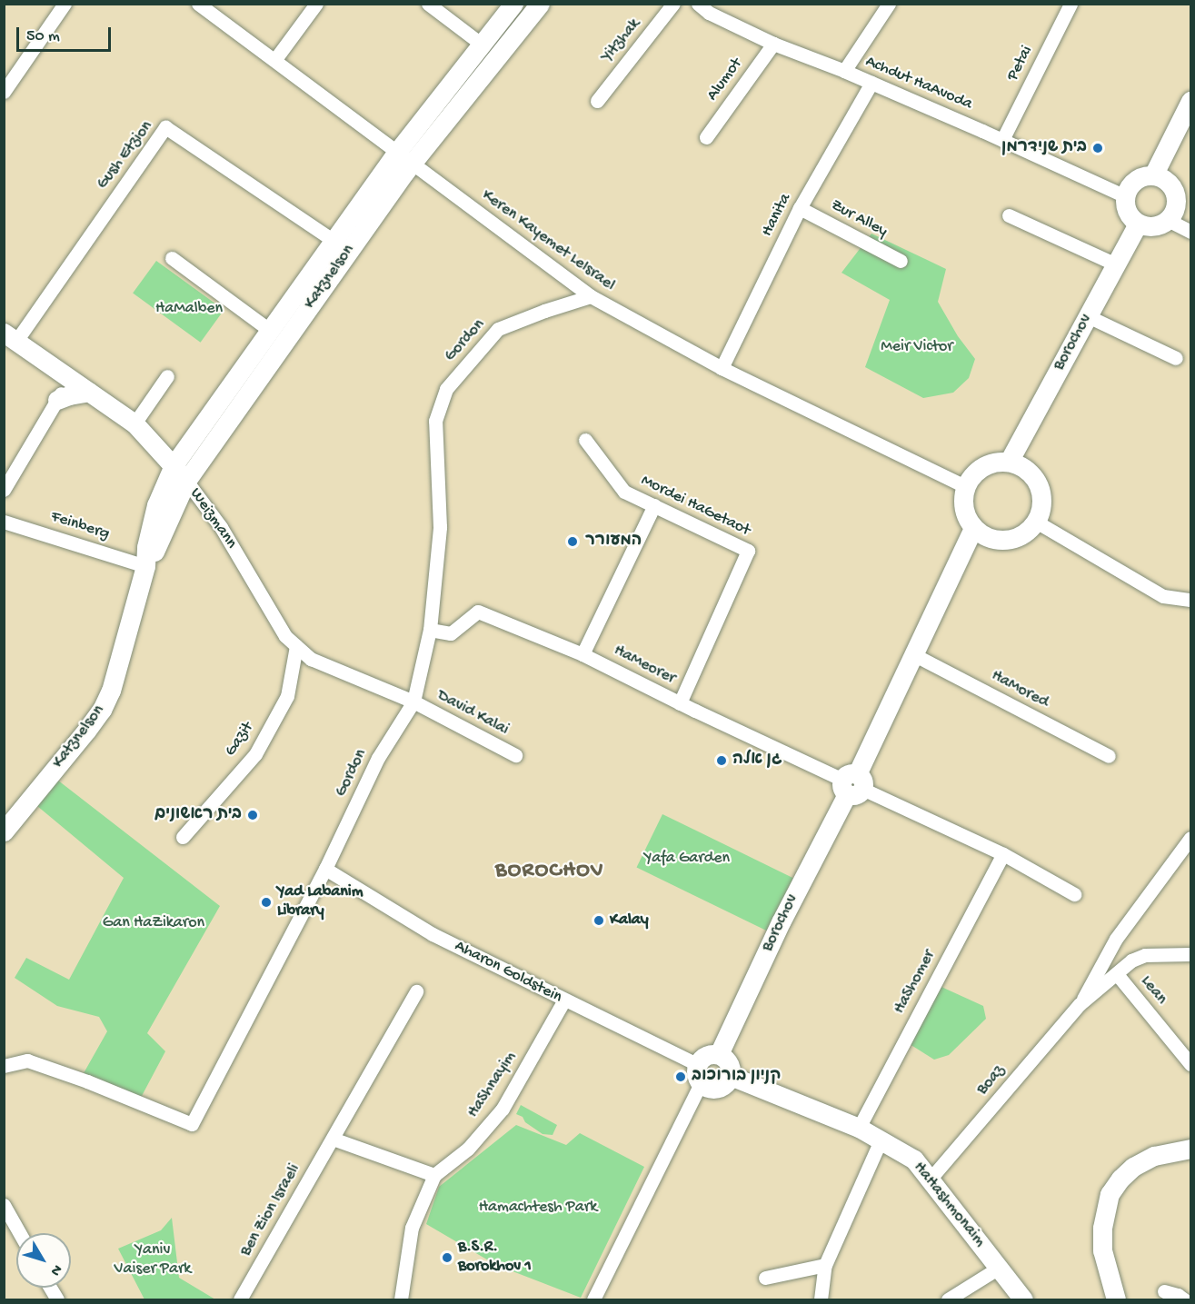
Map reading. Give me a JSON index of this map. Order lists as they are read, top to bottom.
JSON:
{
  "streets": {
    "street": [
      "Yitzhak",
      "Petai",
      "Alumot",
      "Achdut HaAvoda",
      "Gush Etzion",
      "Hanita",
      "Zur Alley",
      "Keren Kayemet LeIsrael",
      "Katznelson",
      "Gordon",
      "Borochov",
      "Mordei HaGetaot",
      "Weizmann",
      "Feinberg",
      "HaMeorer",
      "HaMored",
      "David Kalai",
      "Gazit",
      "Aharon Goldstein",
      "HaShomer",
      "Lean",
      "Boaz",
      "HaShnayim",
      "HaHashmonaim",
      "Ben Zion Israeli"
    ]
  },
  "crossings": [
    ["Petai", "Achdut HaAvoda"],
    ["Alumot", "Achdut HaAvoda"],
    ["Achdut HaAvoda", "Hanita"],
    ["Achdut HaAvoda", "Borochov"],
    ["Gush Etzion", "Katznelson"],
    ["Gush Etzion", "Weizmann"],
    ["Hanita", "Zur Alley"],
    ["Hanita", "Keren Kayemet LeIsrael"],
    ["Keren Kayemet LeIsrael", "Katznelson"],
    ["Keren Kayemet LeIsrael", "Gordon"],
    ["Keren Kayemet LeIsrael", "Borochov"],
    ["Katznelson", "Weizmann"],
    ["Katznelson", "Feinberg"],
    ["Gordon", "Weizmann"],
    ["Gordon", "HaMeorer"],
    ["Gordon", "David Kalai"],
    ["Gordon", "Aharon Goldstein"],
    ["Borochov", "HaMeorer"],
    ["Borochov", "HaMored"],
    ["Borochov", "Aharon Goldstein"],
    ["Mordei HaGetaot", "HaMeorer"],
    ["Weizmann", "David Kalai"],
    ["Weizmann", "Gazit"],
    ["HaMeorer", "HaShomer"],
    ["Aharon Goldstein", "HaShnayim"],
    ["HaShomer", "HaHashmonaim"],
    ["Lean", "Boaz"],
    ["Boaz", "HaHashmonaim"]
  ],
  "districts": ["BOROCHOV"],
  "parks": [
    "HaMalben",
    "Meir Victor",
    "Yafa Garden",
    "Gan HaZikaron",
    "Hamachtesh Park",
    "Yaniv Vaiser Park"
  ],
  "places": [
    "בית שנידרמן",
    "המעורר",
    "גן אלה",
    "בית ראשונים",
    "Yad Labanim Library",
    "Kalay",
    "קניון בורוכוב",
    "B.S.R. Borokhov 1"
  ],
  "scale_bar": "50 m",
  "north": "bottom right"
}
